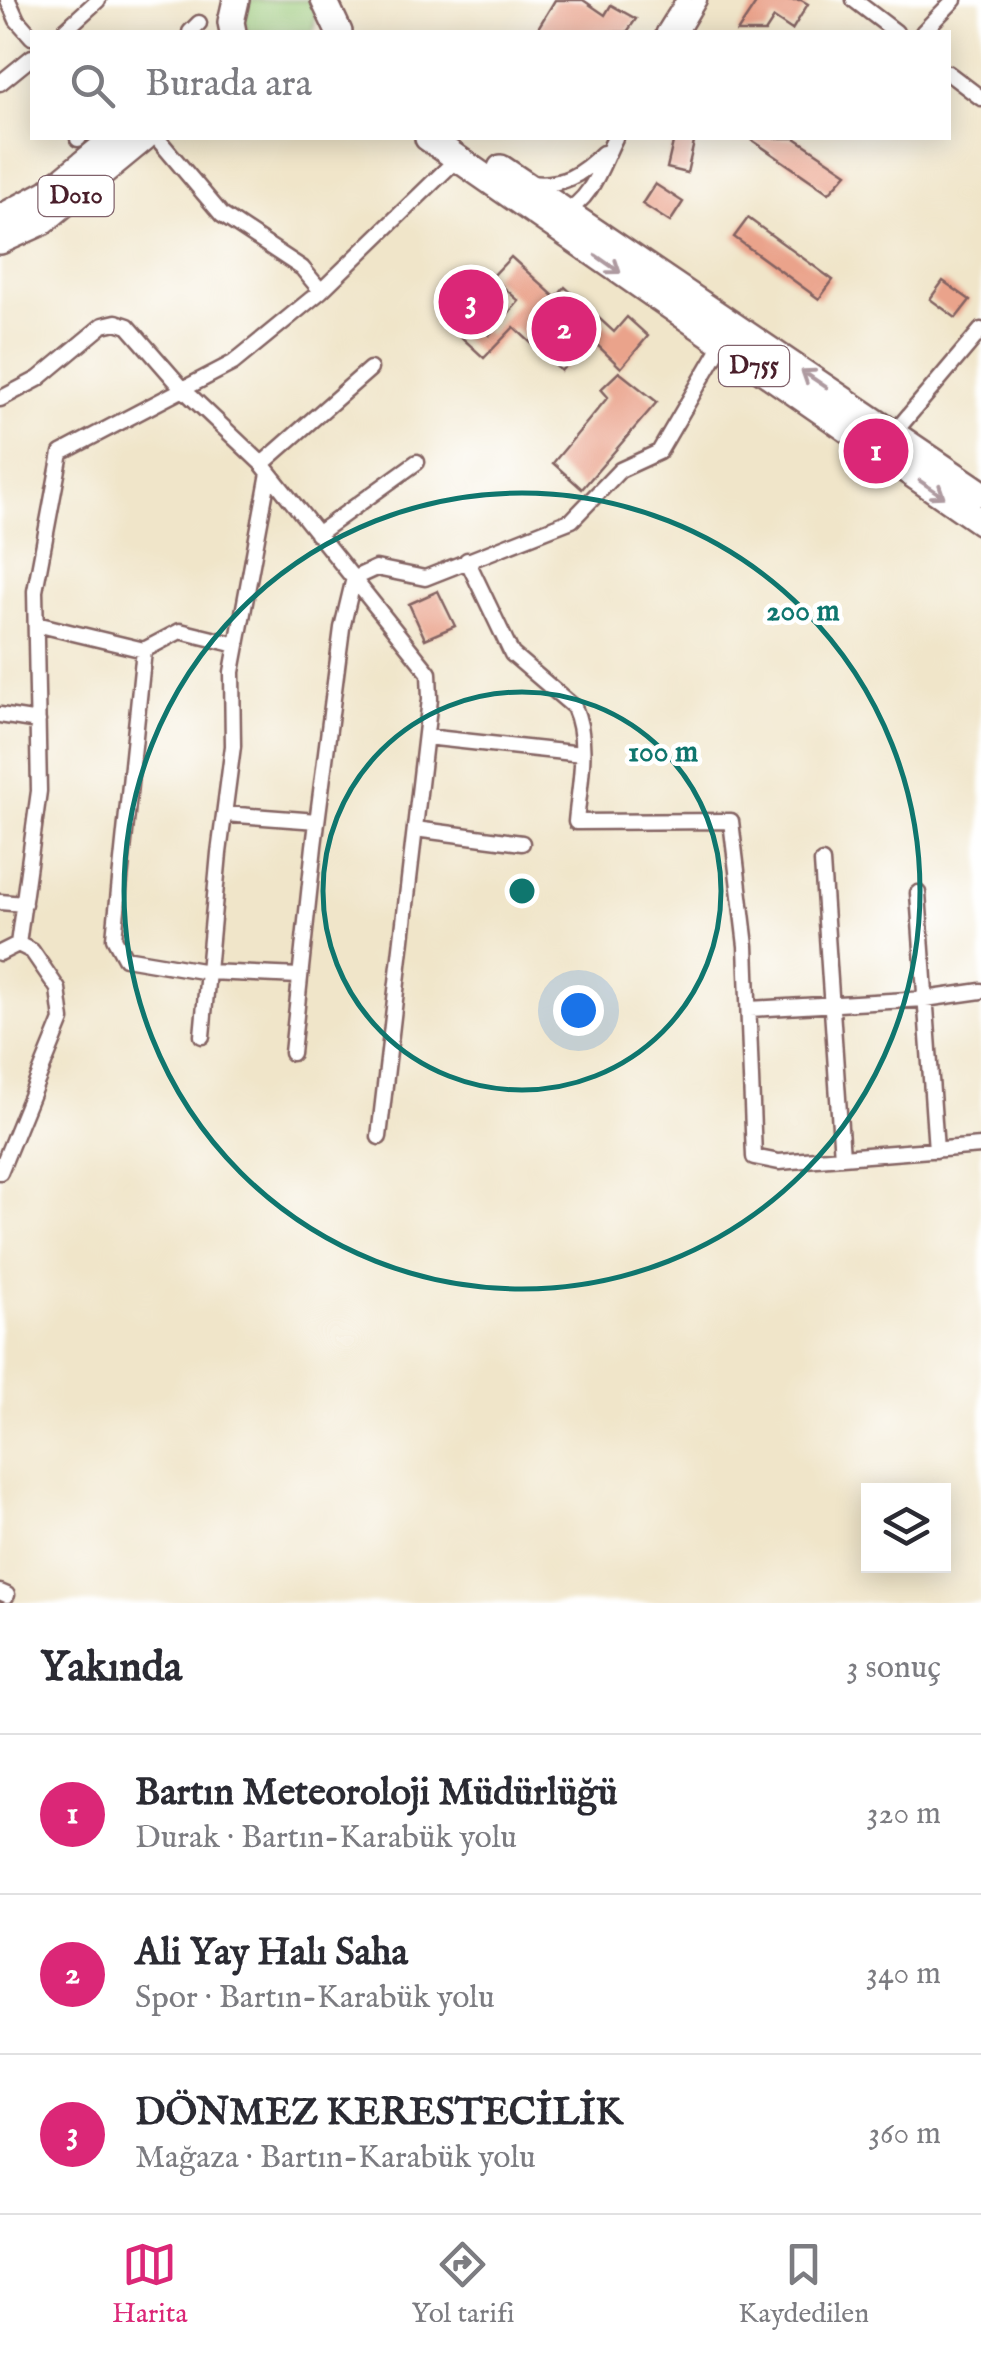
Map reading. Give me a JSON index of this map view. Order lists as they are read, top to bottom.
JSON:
{
  "streets": {
    "highway": ["D010", "D755"]
  },
  "page": {
    "search": "Burada ara",
    "pins": ["3", "2", "1"],
    "heading": ["Yakında", "3 sonuç"],
    "list": [
      {
        "mark": "1",
        "name": "Bartın Meteoroloji Müdürlüğü",
        "note": "Durak · Bartın-Karabük yolu",
        "value": "320 m"
      },
      {
        "mark": "2",
        "name": "Ali Yay Halı Saha",
        "note": "Spor · Bartın-Karabük yolu",
        "value": "340 m"
      },
      {
        "mark": "3",
        "name": "DÖNMEZ KERESTECİLİK",
        "note": "Mağaza · Bartın-Karabük yolu",
        "value": "360 m"
      }
    ],
    "nav": ["Harita", "Yol tarifi", "Kaydedilen"]
  },
  "rings": ["200 m", "100 m"]
}
